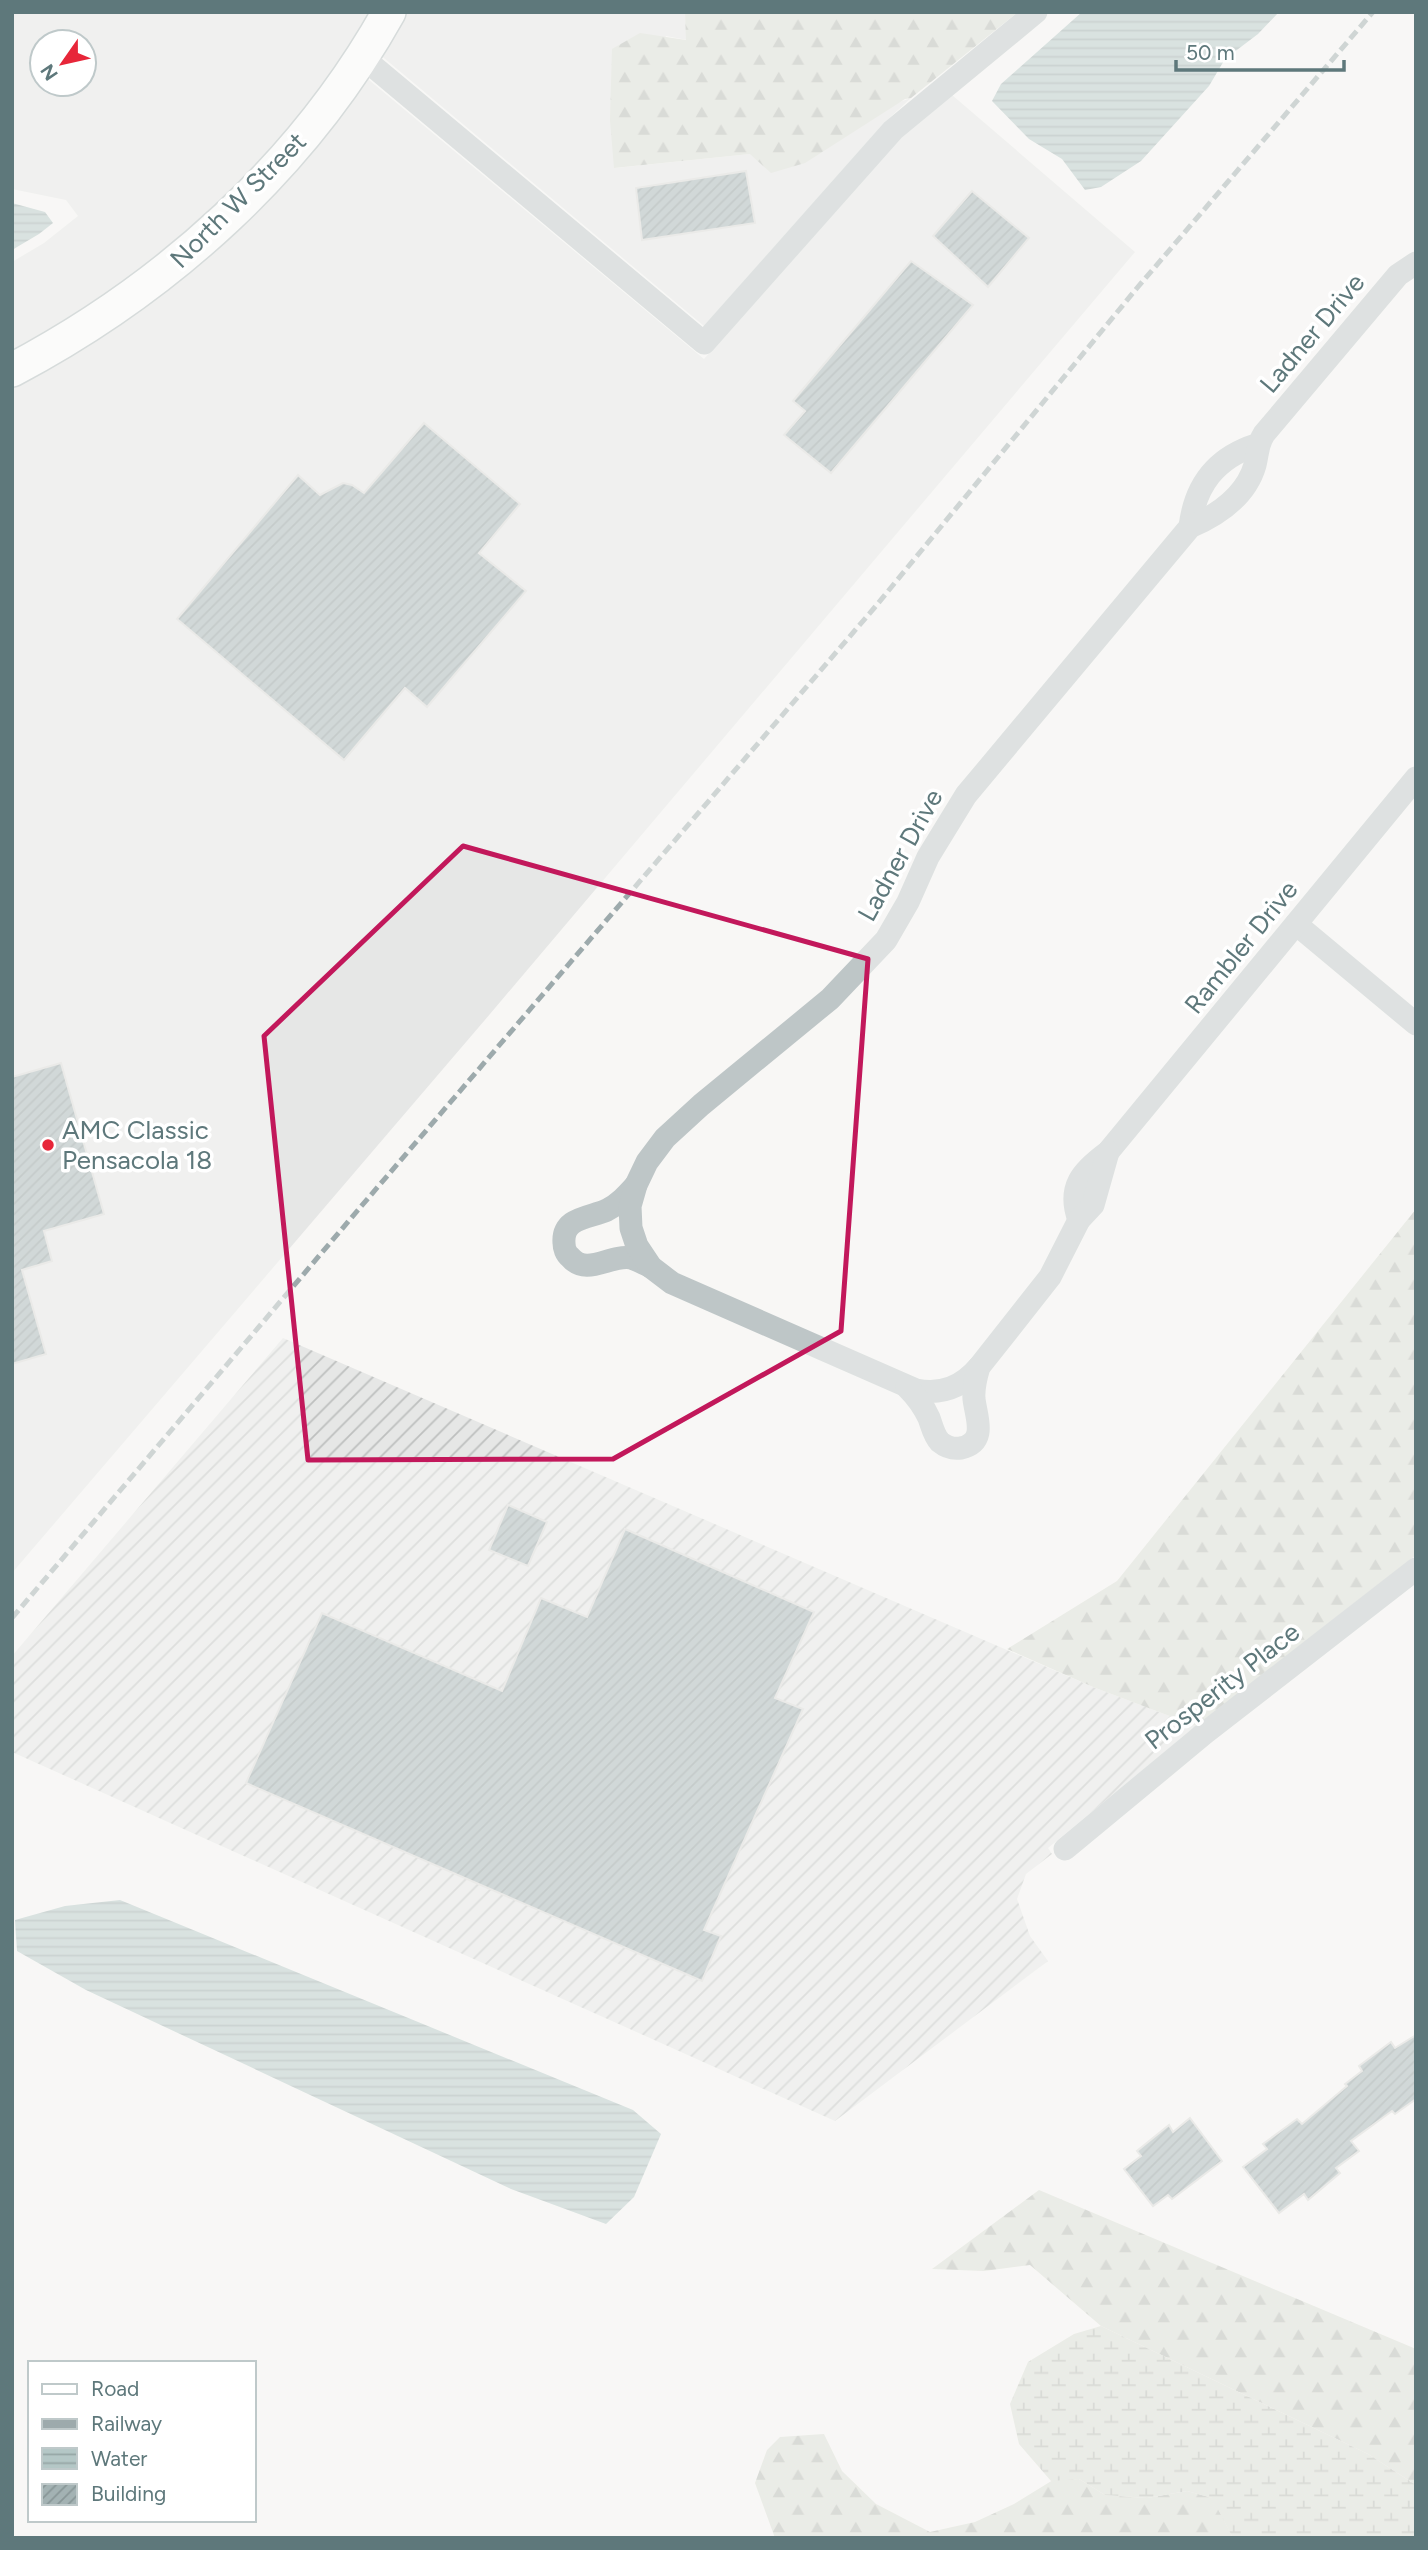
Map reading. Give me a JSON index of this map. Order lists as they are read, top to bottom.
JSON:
{
  "streets": {
    "main road": ["North W Street"],
    "street": ["Ladner Drive", "Rambler Drive", "Prosperity Place"]
  },
  "crossings": [
    ["Ladner Drive", "Rambler Drive"]
  ],
  "places": ["AMC Classic Pensacola 18"],
  "legend": [
    "Road",
    "Railway",
    "Water",
    "Building"
  ],
  "scale_bar": "50 m",
  "north": "bottom left"
}
